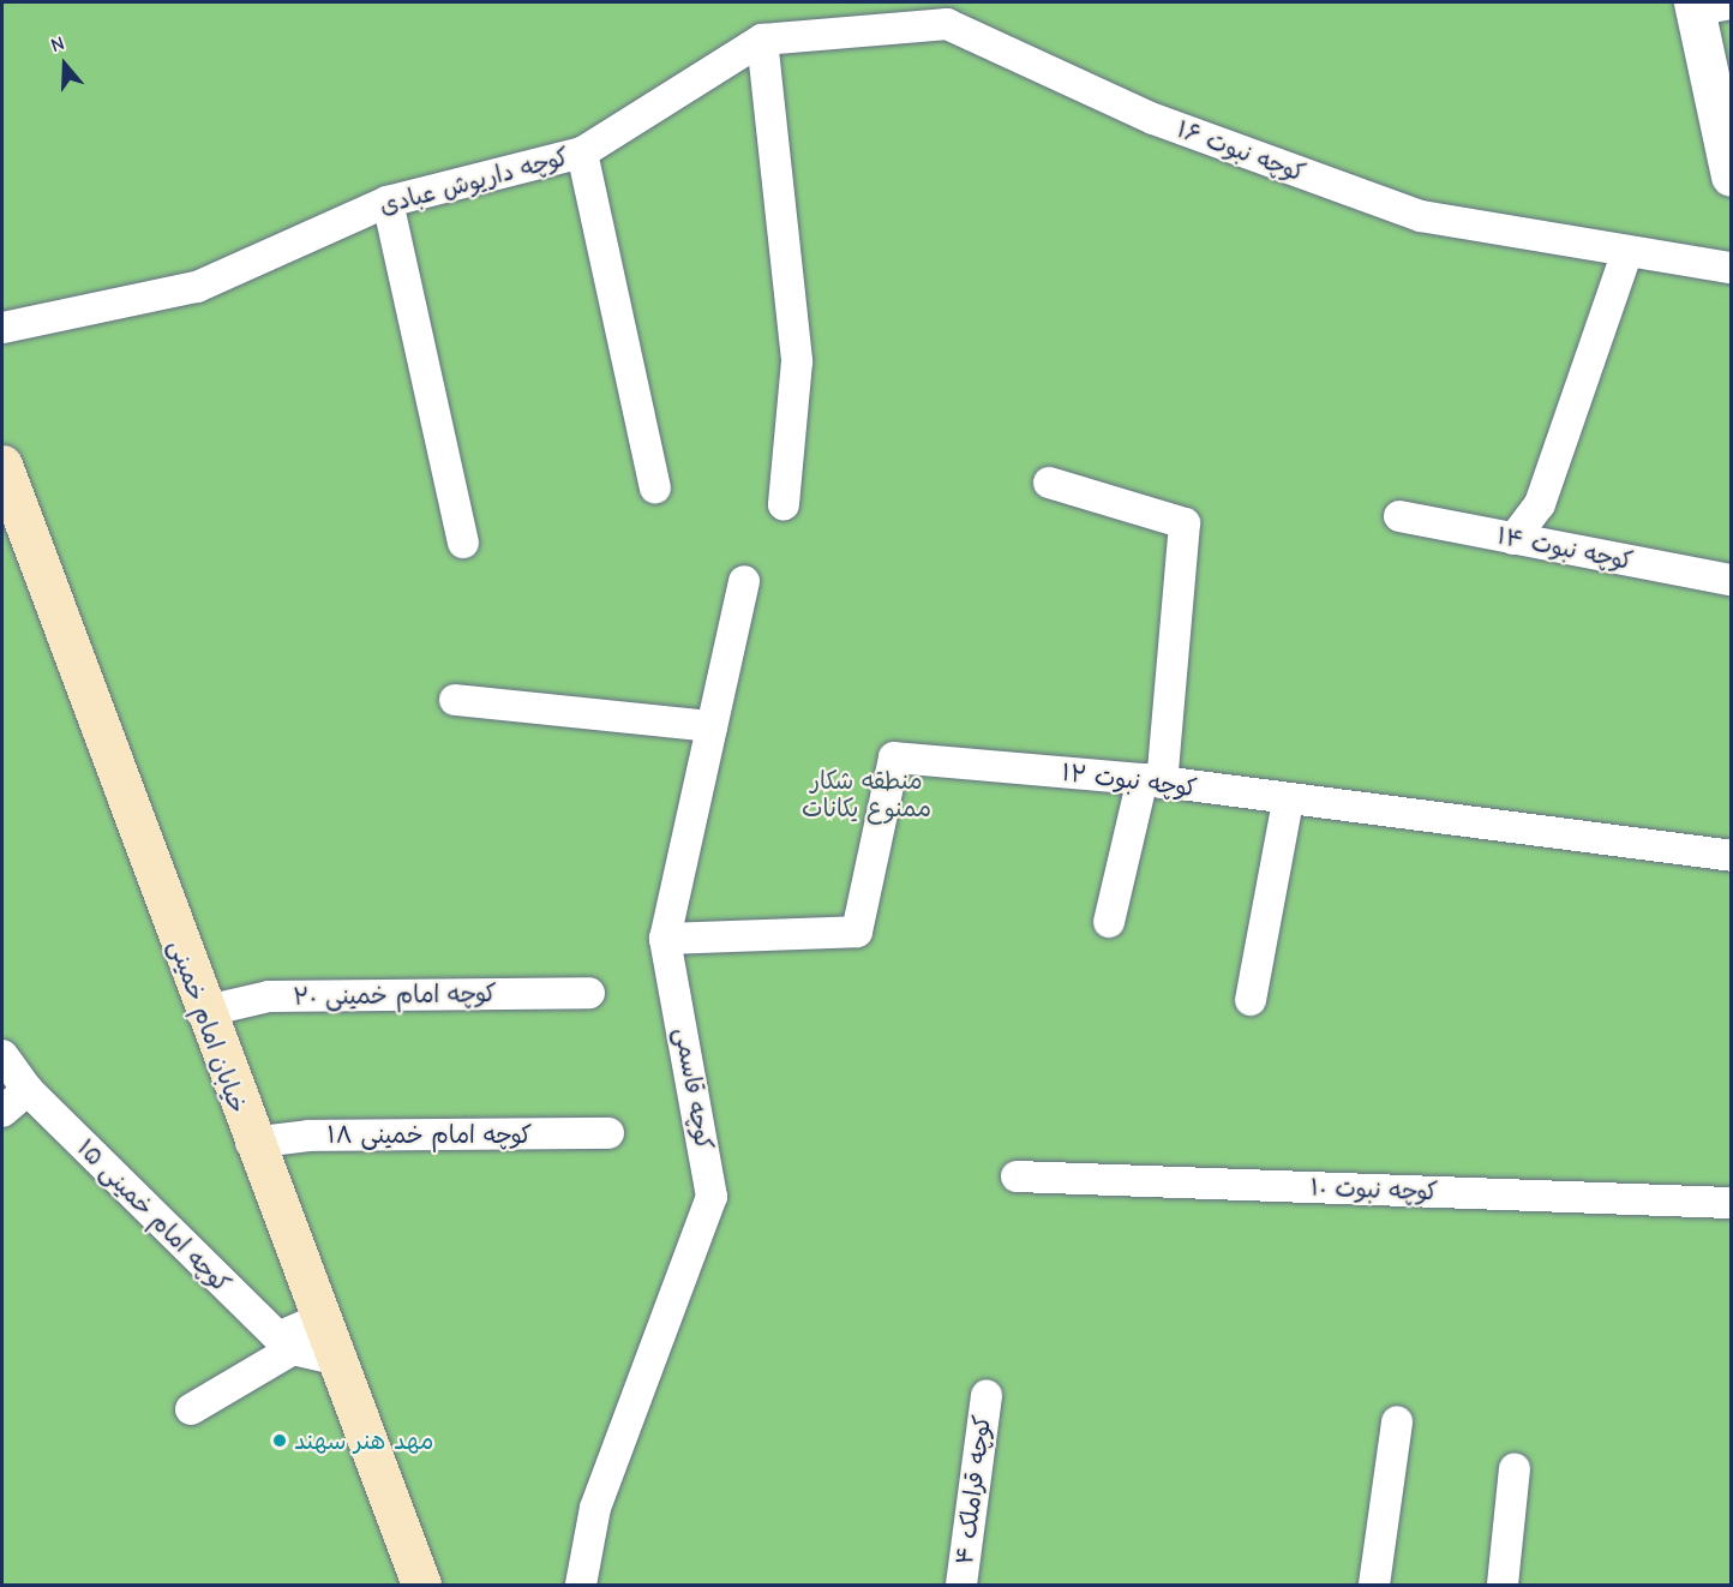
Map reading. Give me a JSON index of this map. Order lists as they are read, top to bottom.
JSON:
{
  "streets": {
    "main road": ["خیابان امام خمینی"],
    "street": [
      "کوچه نبوت ۱۶",
      "کوچه داریوش عبادی",
      "کوچه نبوت ۱۴",
      "کوچه نبوت ۱۲",
      "کوچه امام خمینی ۲۰",
      "کوچه قاسمی",
      "کوچه امام خمینی ۱۸",
      "کوچه نبوت ۱۰",
      "کوچه امام خمینی ۱۵",
      "کوچه قراملک ۴"
    ]
  },
  "crossings": [
    ["کوچه نبوت ۱۶", "کوچه داریوش عبادی"],
    ["کوچه نبوت ۱۲", "کوچه قاسمی"],
    ["کوچه امام خمینی ۲۰", "خیابان امام خمینی"],
    ["خیابان امام خمینی", "کوچه امام خمینی ۱۸"],
    ["خیابان امام خمینی", "کوچه امام خمینی ۱۵"]
  ],
  "parks": ["منطقه شکار ممنوع یکانات"],
  "places": ["مهد هنر سهند"],
  "north": "top"
}
